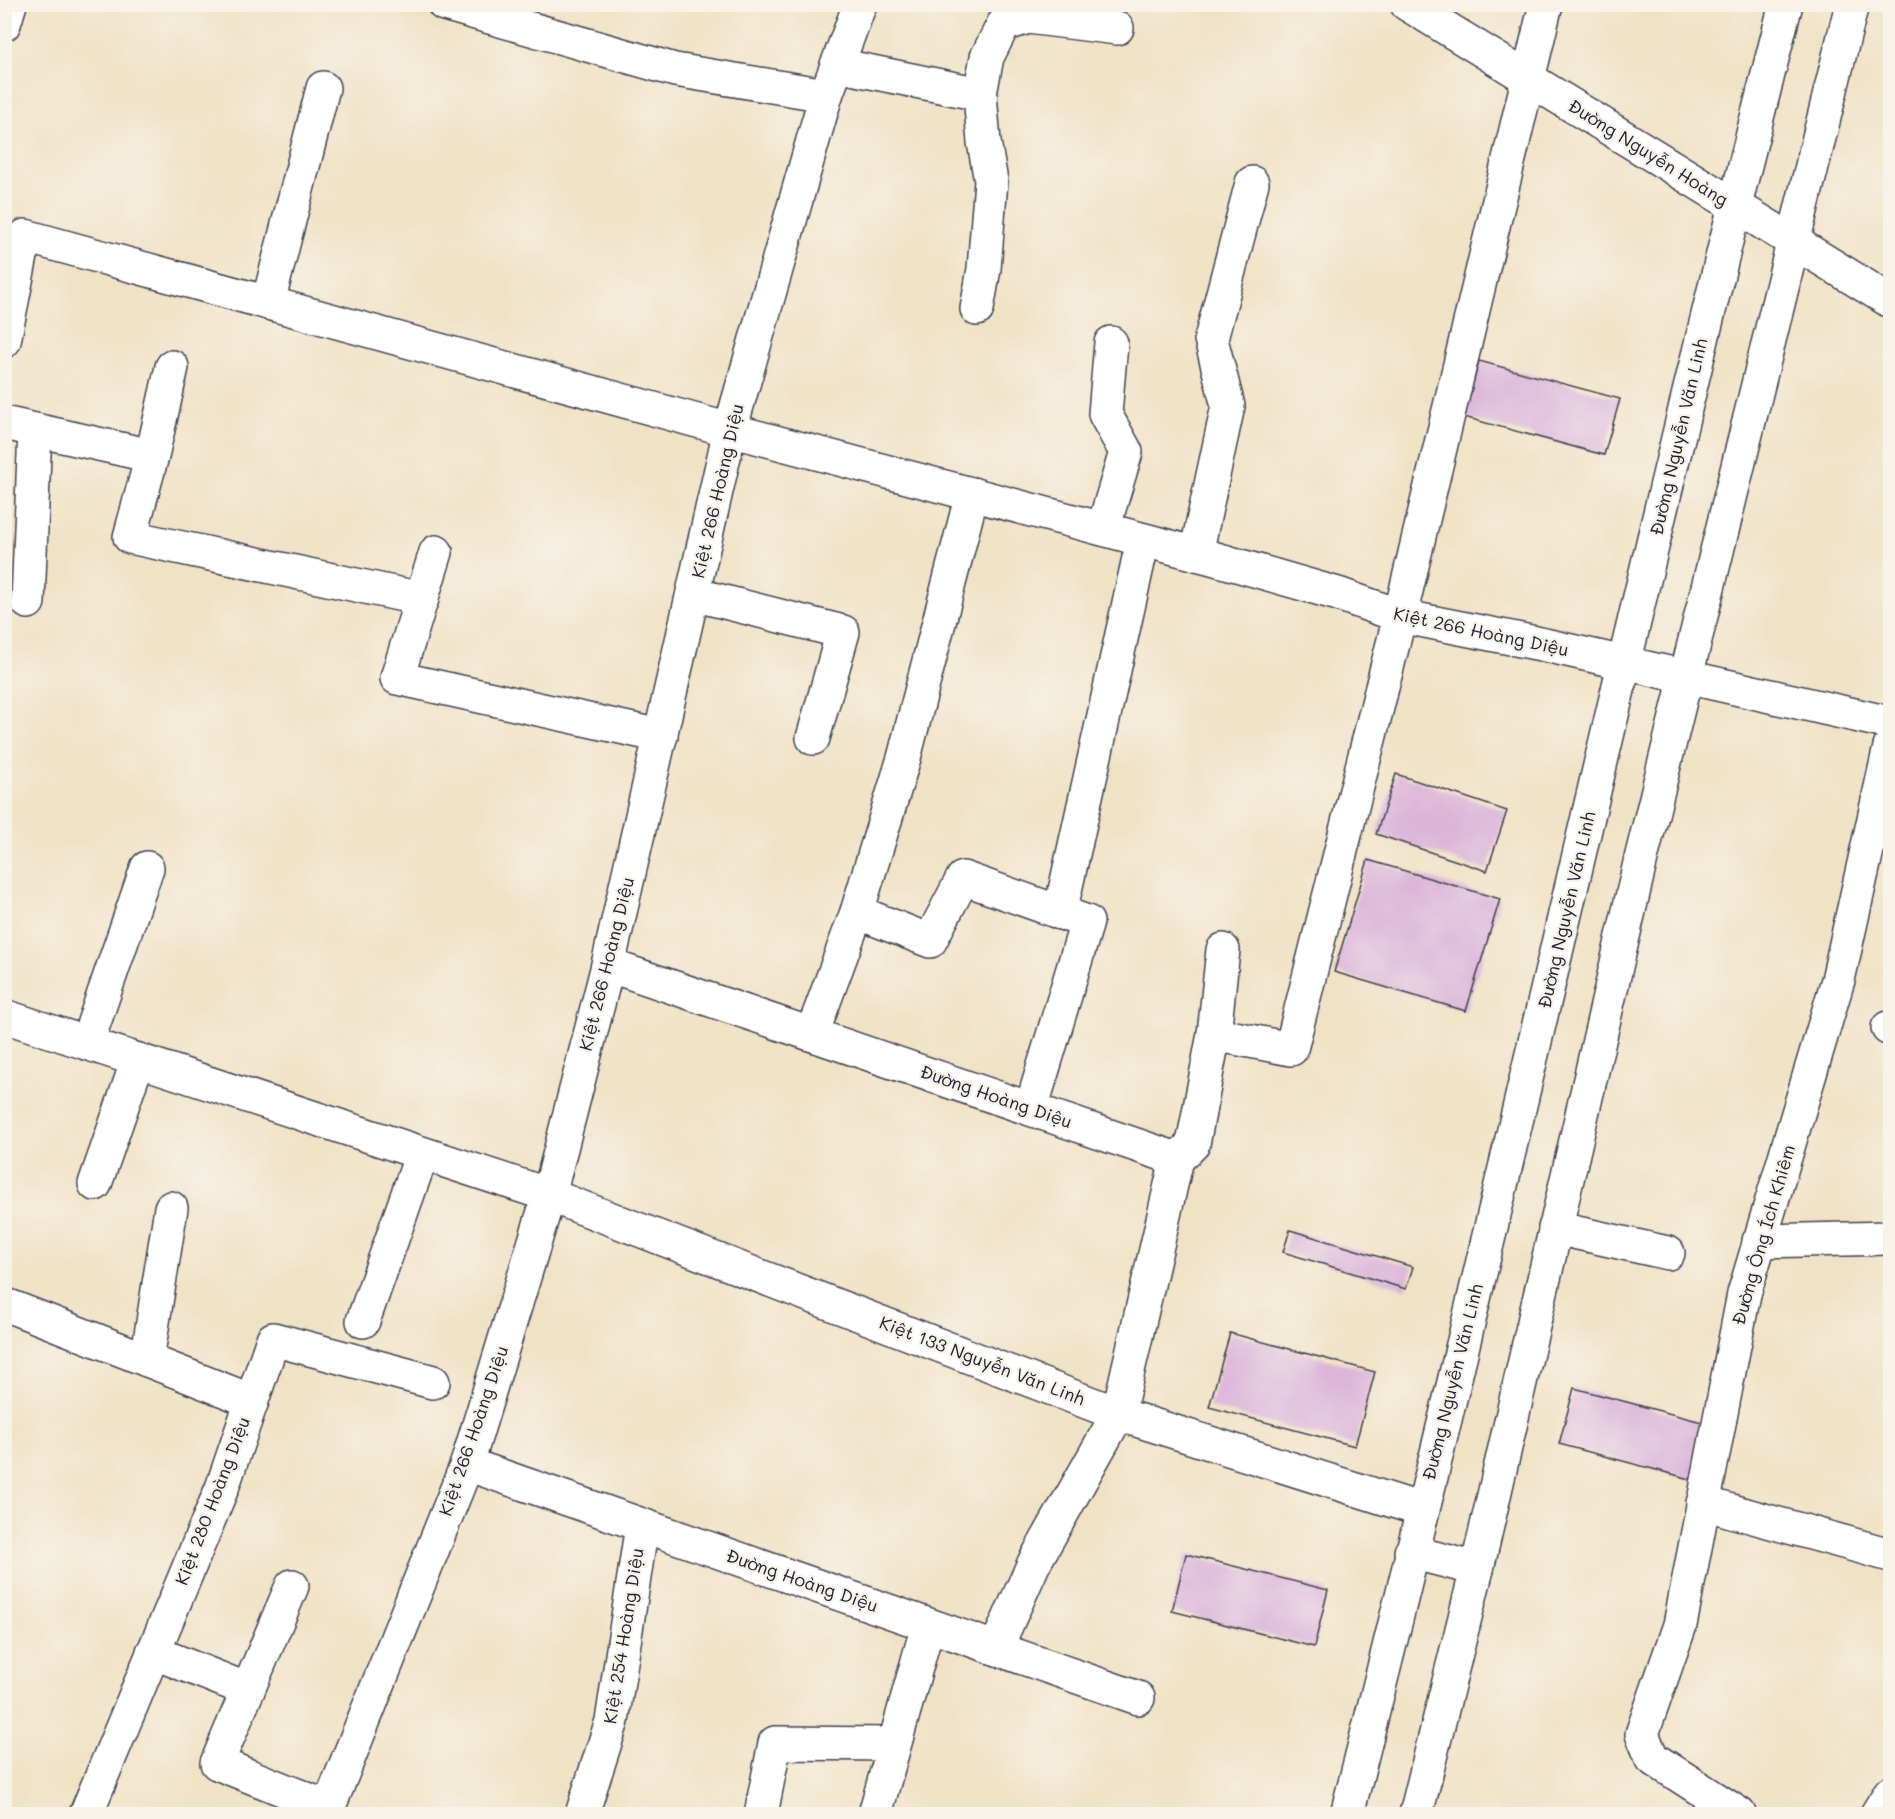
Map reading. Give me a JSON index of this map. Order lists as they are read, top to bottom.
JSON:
{
  "streets": {
    "street": [
      "Đường Nguyễn Hoàng",
      "Đường Nguyễn Văn Linh",
      "Kiệt 266 Hoàng Diệu",
      "Đường Hoàng Diệu",
      "Đường Ông Ích Khiêm",
      "Kiệt 133 Nguyễn Văn Linh",
      "Kiệt 280 Hoàng Diệu",
      "Kiệt 254 Hoàng Diệu"
    ]
  },
  "crossings": [
    ["Đường Nguyễn Hoàng", "Đường Nguyễn Văn Linh"],
    ["Đường Nguyễn Văn Linh", "Kiệt 266 Hoàng Diệu"],
    ["Đường Nguyễn Văn Linh", "Kiệt 133 Nguyễn Văn Linh"],
    ["Kiệt 266 Hoàng Diệu", "Đường Hoàng Diệu"],
    ["Kiệt 266 Hoàng Diệu", "Kiệt 133 Nguyễn Văn Linh"],
    ["Đường Hoàng Diệu", "Kiệt 254 Hoàng Diệu"]
  ]
}
